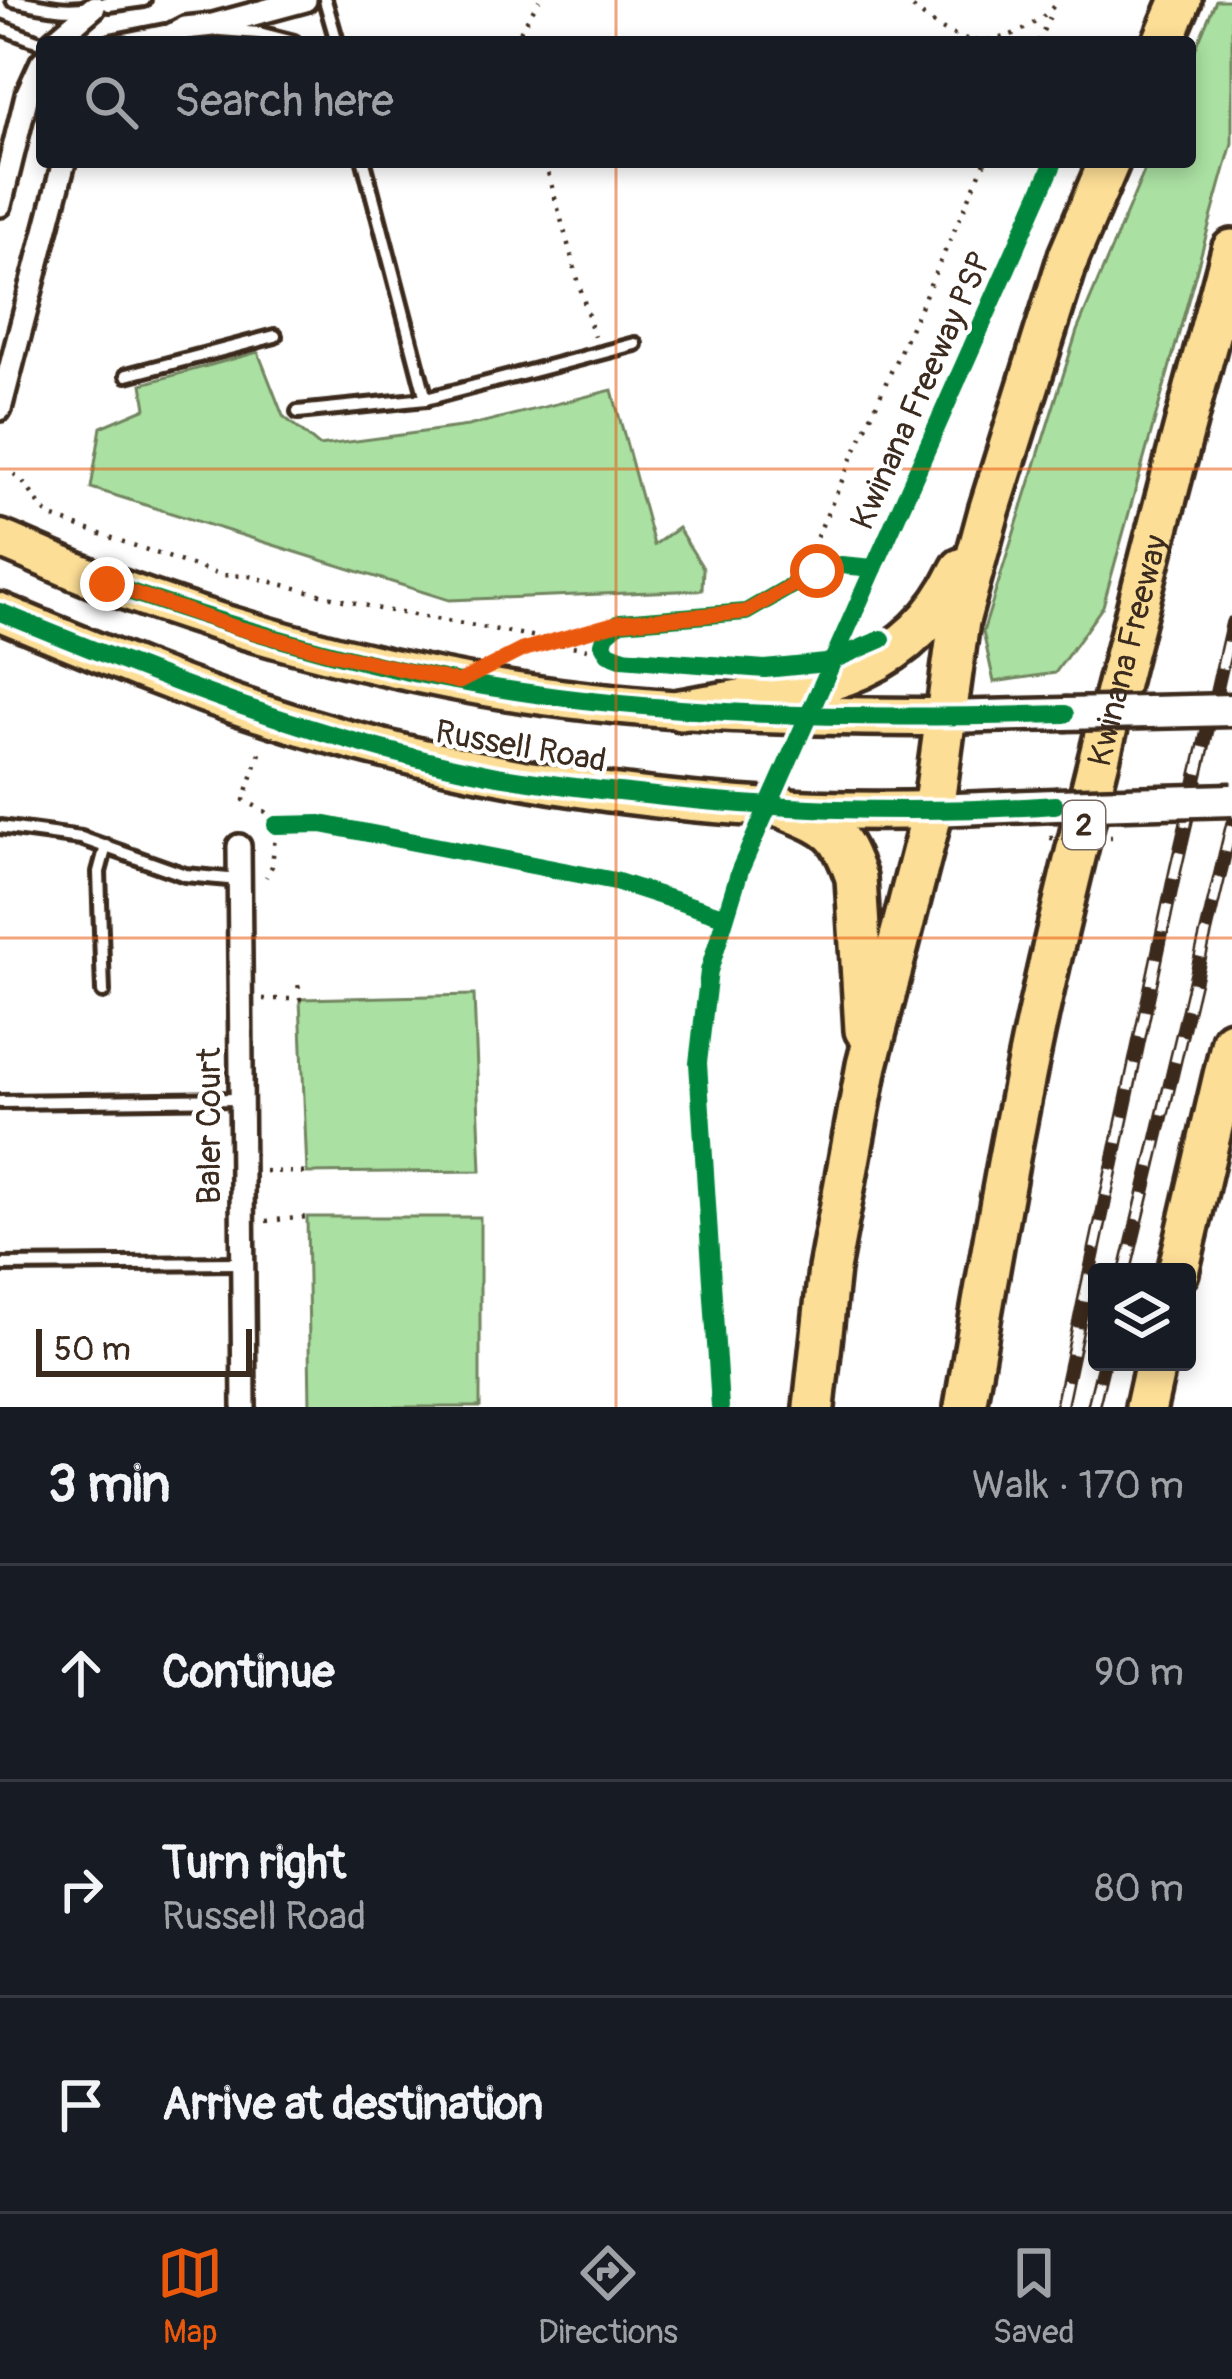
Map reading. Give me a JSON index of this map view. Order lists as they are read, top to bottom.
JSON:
{
  "streets": {
    "highway": ["Kwinana Freeway", "2"],
    "main road": ["Russell Road"],
    "street": ["Baler Court"],
    "cycle path": ["Kwinana Freeway PSP"]
  },
  "scale_bar": "50 m",
  "page": {
    "search": "Search here",
    "scale": "50 m",
    "heading": ["3 min", "Walk · 170 m"],
    "list": [
      ["Continue", "90 m"],
      ["Turn right", "Russell Road", "80 m"],
      "Arrive at destination"
    ],
    "nav": ["Map", "Directions", "Saved"]
  }
}
